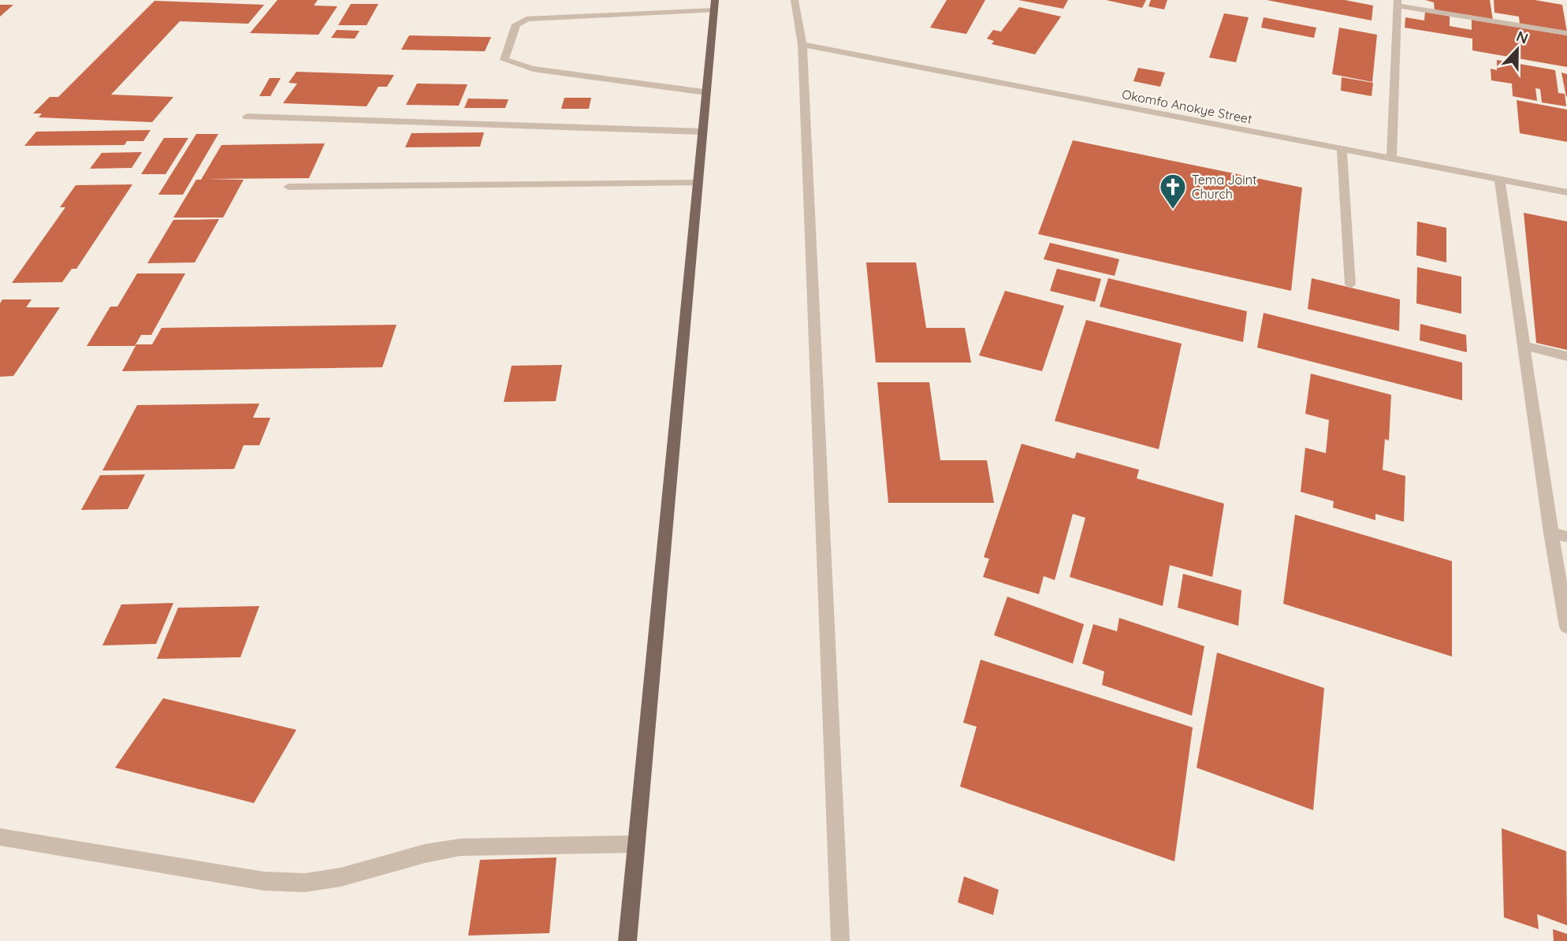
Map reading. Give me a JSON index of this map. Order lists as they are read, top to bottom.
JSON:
{
  "streets": {
    "street": ["Okomfo Anokye Street"]
  },
  "places": {
    "church": ["Tema Joint Church"]
  },
  "north": "top"
}
